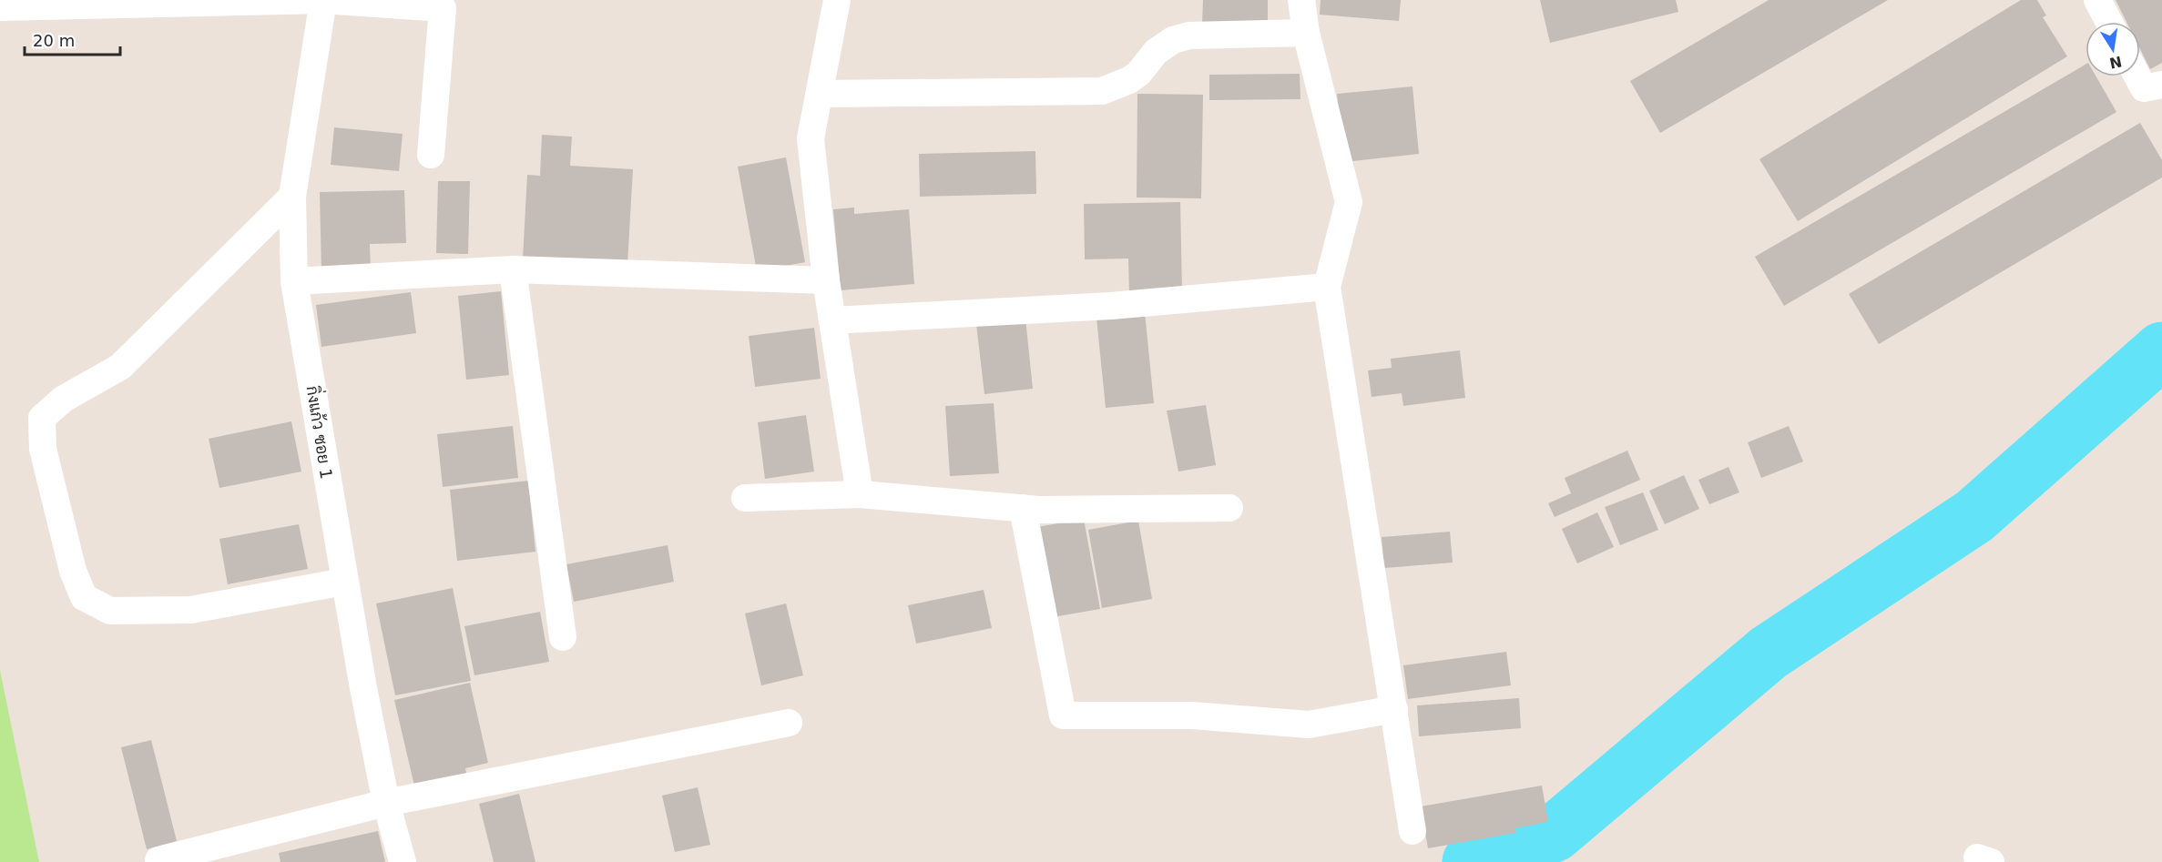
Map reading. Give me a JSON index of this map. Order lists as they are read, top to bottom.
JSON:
{
  "streets": {
    "street": ["กิ่งแก้ว ซอย 1"]
  },
  "scale_bar": "20 m",
  "north": "bottom"
}
